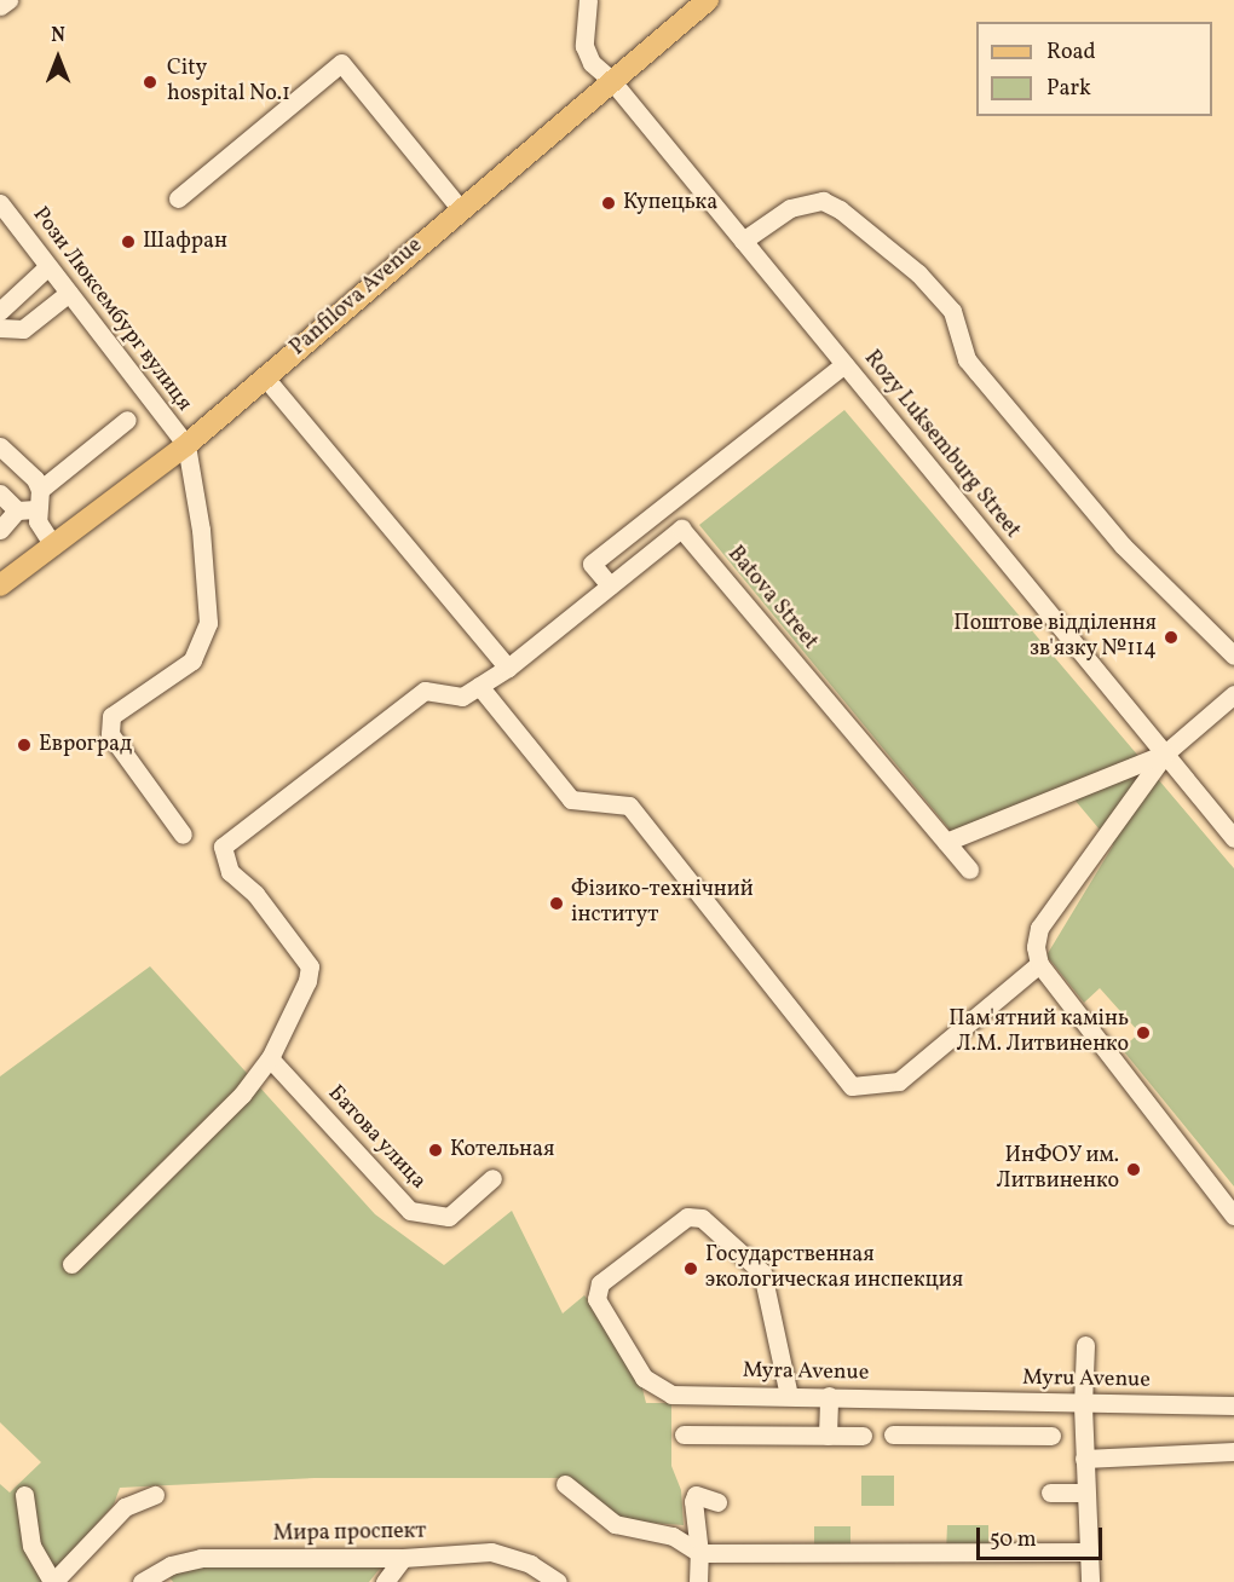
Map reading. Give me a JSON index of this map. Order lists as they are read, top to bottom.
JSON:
{
  "streets": {
    "main road": ["Panfilova Avenue"],
    "street": [
      "Рози Люксембург вулиця",
      "Rozy Luksemburg Street",
      "Batova Street",
      "Батова улица",
      "Myra Avenue",
      "Myru Avenue",
      "Мира проспект"
    ]
  },
  "crossings": [
    ["Panfilova Avenue", "Рози Люксембург вулиця"],
    ["Panfilova Avenue", "Rozy Luksemburg Street"],
    ["Myra Avenue", "Myru Avenue"]
  ],
  "places": [
    "City hospital No.1",
    "Купецька",
    "Шафран",
    "Поштове відділення зв'язку №114",
    "Евроград",
    "Фізико-технічний інститут",
    "Пам'ятний камінь Л.М. Литвиненко",
    "Котельная",
    "ИнФОУ им. Литвиненко",
    "Государственная экологическая инспекция"
  ],
  "legend": ["Road", "Park"],
  "scale_bar": "50 m",
  "north": "top"
}
